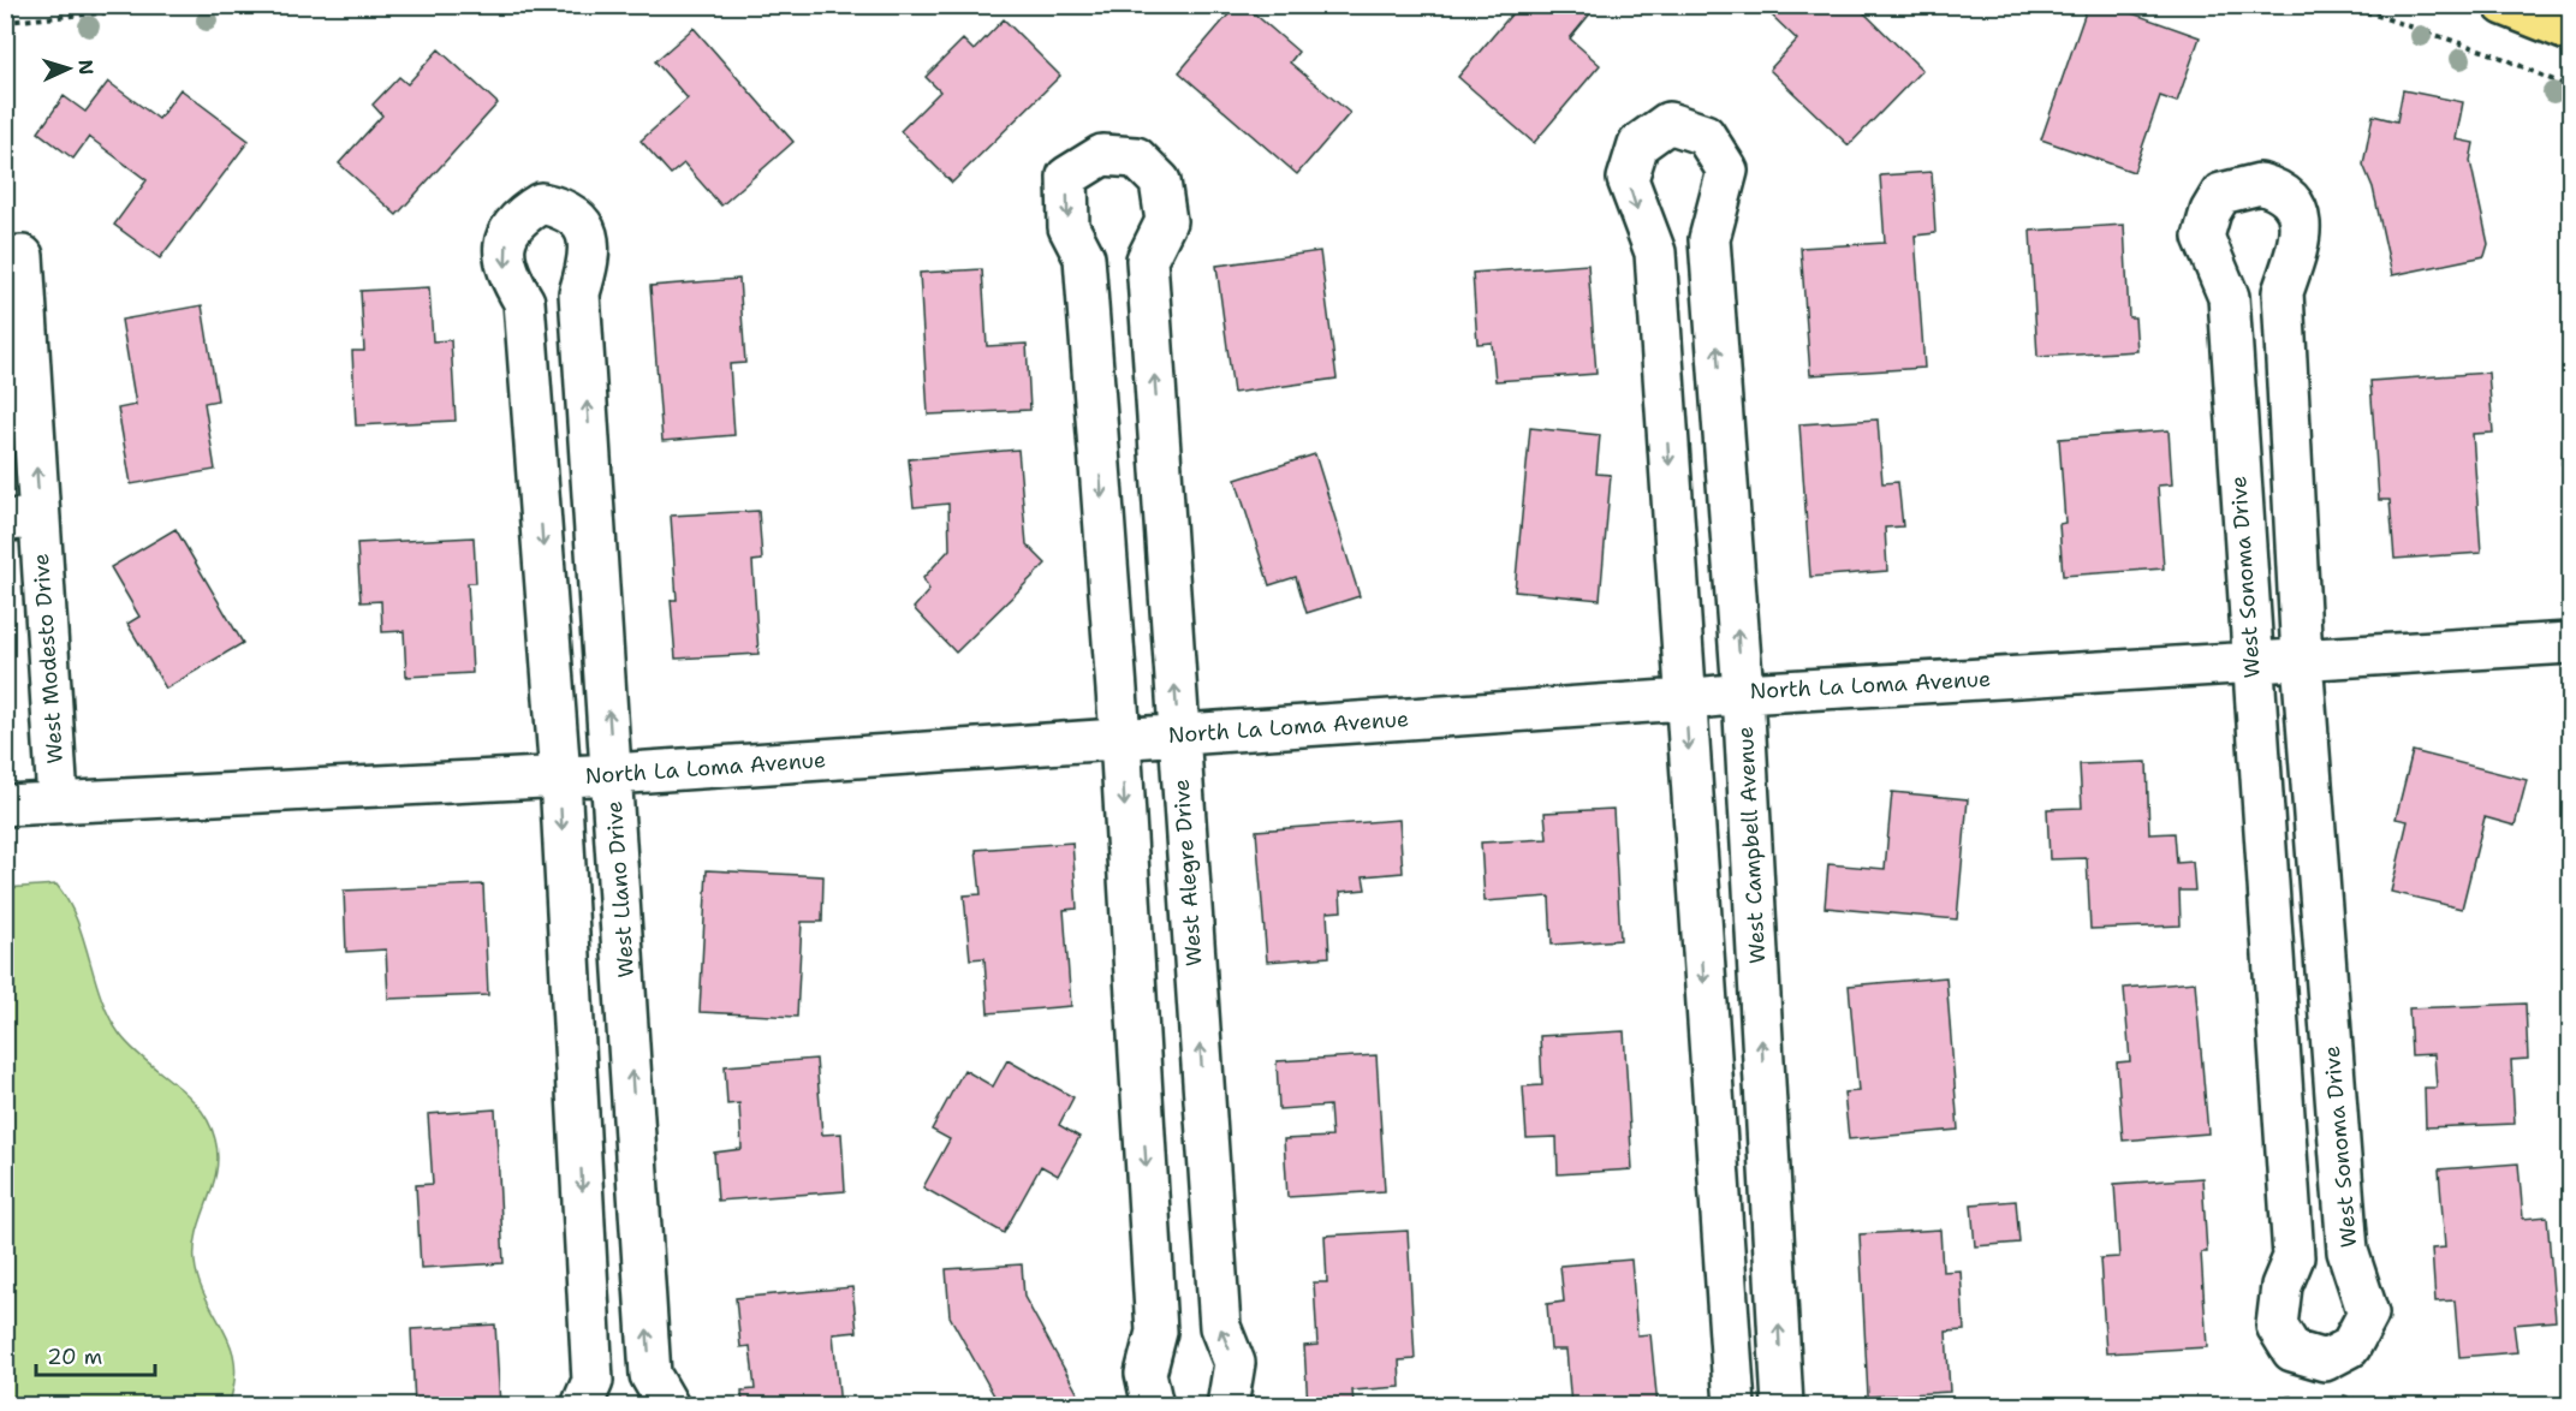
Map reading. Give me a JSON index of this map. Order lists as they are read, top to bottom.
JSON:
{
  "streets": {
    "street": [
      "West Sonoma Drive",
      "West Modesto Drive",
      "North La Loma Avenue",
      "West Campbell Avenue",
      "West Alegre Drive",
      "West Llano Drive"
    ]
  },
  "crossings": [
    ["West Sonoma Drive", "North La Loma Avenue"],
    ["West Modesto Drive", "North La Loma Avenue"],
    ["North La Loma Avenue", "West Campbell Avenue"],
    ["North La Loma Avenue", "West Alegre Drive"],
    ["North La Loma Avenue", "West Llano Drive"]
  ],
  "one_way": ["West Modesto Drive"],
  "scale_bar": "20 m",
  "north": "right"
}
